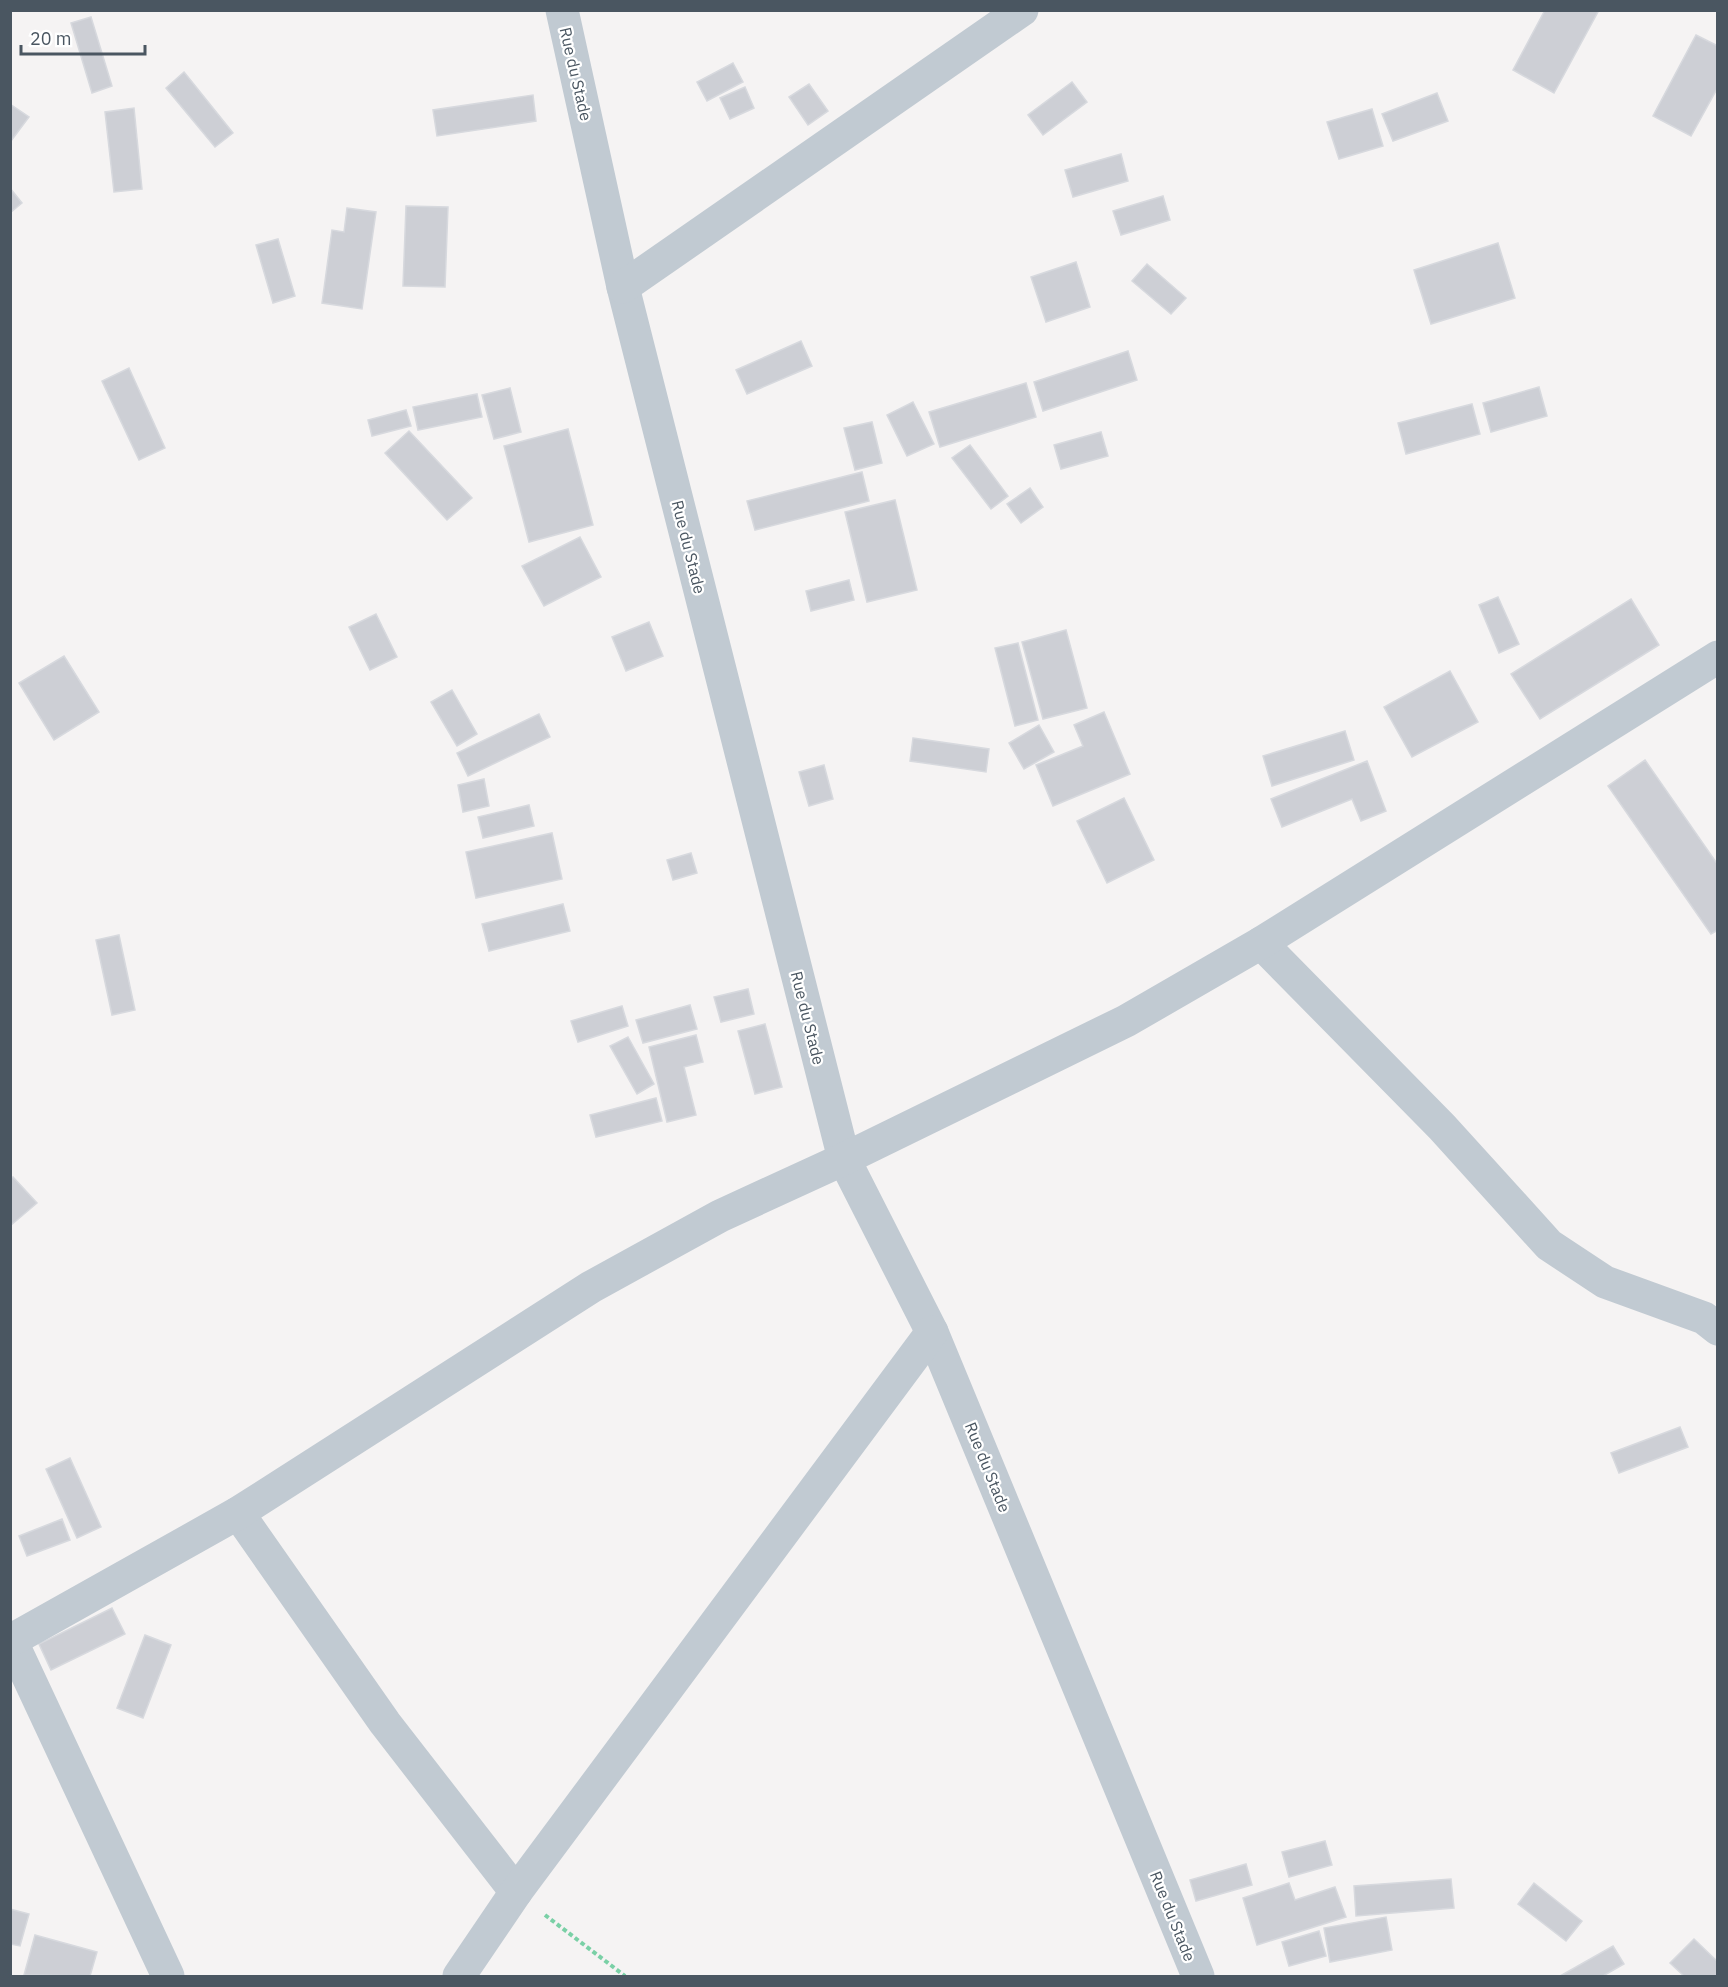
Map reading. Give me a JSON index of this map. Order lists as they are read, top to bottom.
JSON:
{
  "streets": {
    "street": ["Rue du Stade"]
  },
  "scale_bar": "20 m"
}
